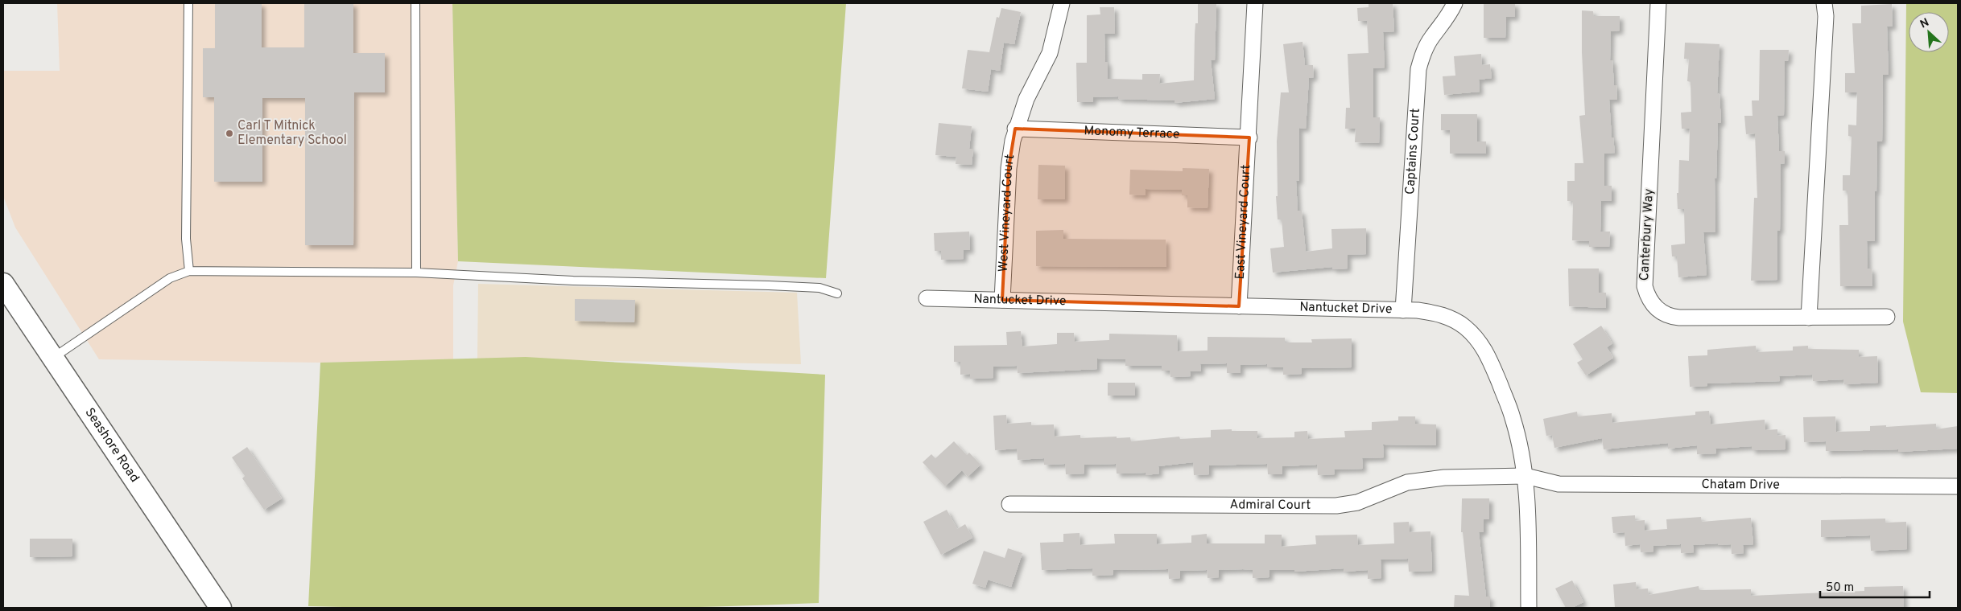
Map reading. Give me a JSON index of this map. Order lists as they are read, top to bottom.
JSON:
{
  "streets": {
    "main road": ["Seashore Road"],
    "street": [
      "Monomy Terrace",
      "Captains Court",
      "West Vineyard Court",
      "East Vineyard Court",
      "Canterbury Way",
      "Nantucket Drive",
      "Chatam Drive",
      "Admiral Court"
    ]
  },
  "crossings": [
    ["Monomy Terrace", "West Vineyard Court"],
    ["Monomy Terrace", "East Vineyard Court"],
    ["Captains Court", "Nantucket Drive"],
    ["West Vineyard Court", "Nantucket Drive"],
    ["East Vineyard Court", "Nantucket Drive"],
    ["Nantucket Drive", "Chatam Drive"],
    ["Nantucket Drive", "Admiral Court"],
    ["Chatam Drive", "Admiral Court"]
  ],
  "places": ["Carl T Mitnick Elementary School"],
  "scale_bar": "50 m",
  "north": "top left"
}
